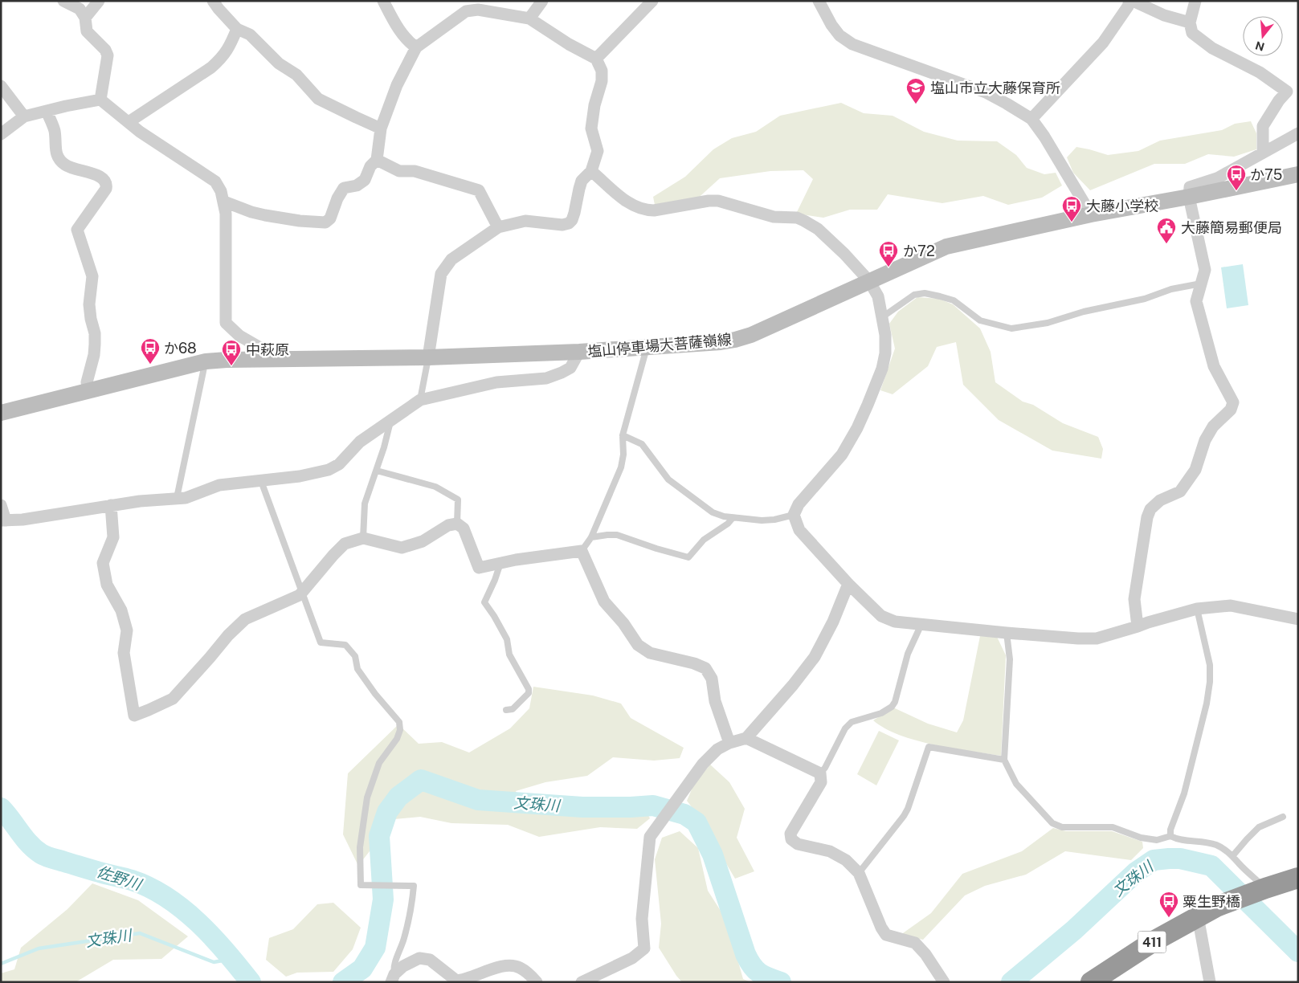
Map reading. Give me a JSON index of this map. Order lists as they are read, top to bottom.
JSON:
{
  "streets": {
    "highway": ["411"],
    "main road": ["塩山停車場大菩薩嶺線"]
  },
  "water": ["文珠川", "佐野川"],
  "places": {
    "school or university": ["塩山市立大藤保育所"],
    "bus stop": [
      "か75",
      "大藤小学校",
      "か72",
      "か68",
      "中萩原",
      "粟生野橋"
    ],
    "public building": ["大藤簡易郵便局"]
  },
  "north": "bottom"
}
